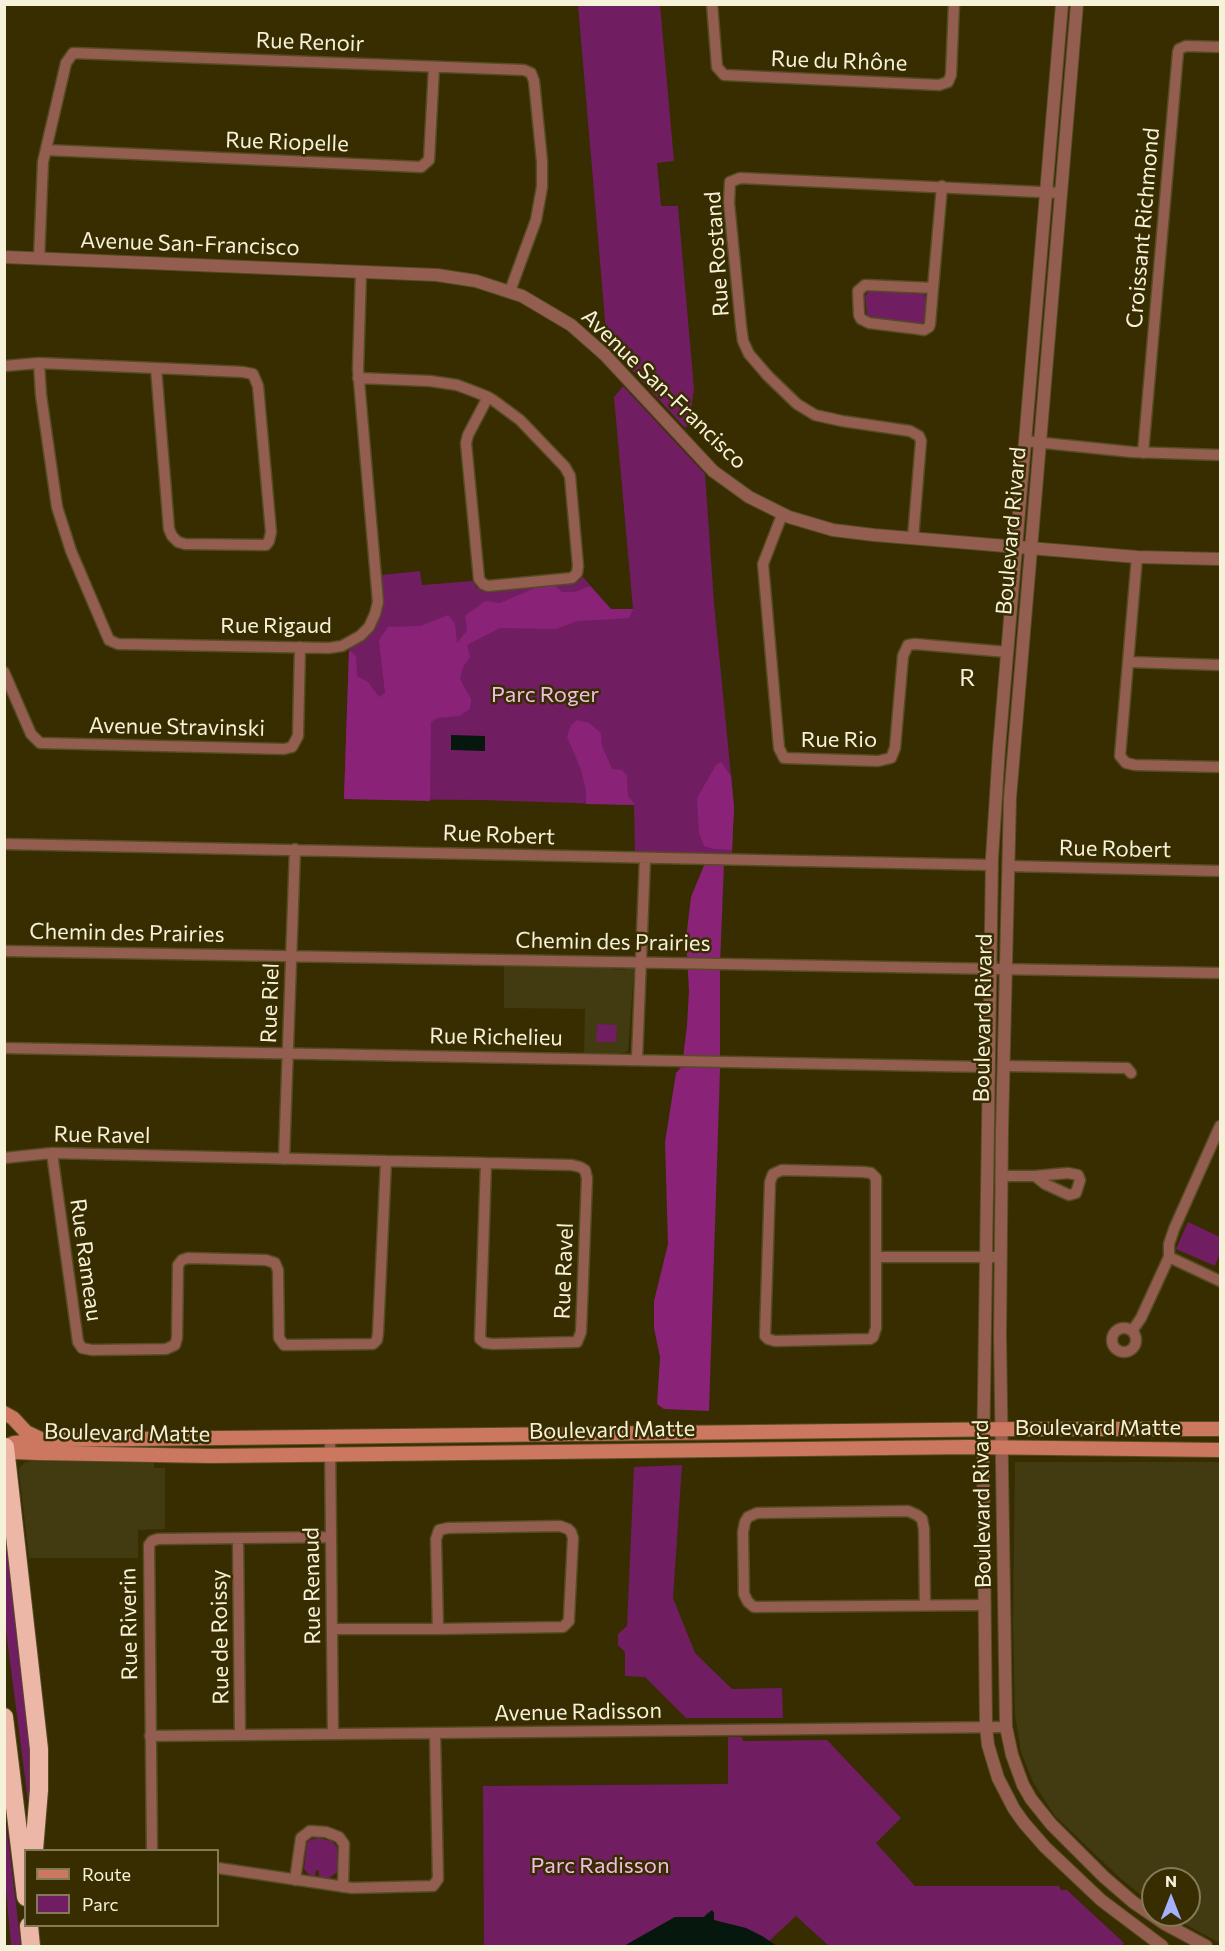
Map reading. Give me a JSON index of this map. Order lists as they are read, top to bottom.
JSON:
{
  "streets": {
    "main road": ["Boulevard Matte"],
    "street": [
      "Rue Renoir",
      "Rue du Rhône",
      "Rue Riopelle",
      "Croissant Richmond",
      "Avenue San-Francisco",
      "Rue Rostand",
      "Boulevard Rivard",
      "Rue Rigaud",
      "Avenue Stravinski",
      "Rue Rio",
      "Rue Robert",
      "Chemin des Prairies",
      "Rue Riel",
      "Rue Richelieu",
      "Rue Ravel",
      "Rue Rameau",
      "Rue Renaud",
      "Rue Riverin",
      "Rue de Roissy",
      "Avenue Radisson"
    ]
  },
  "crossings": [
    ["Rue Renoir", "Rue Riopelle"],
    ["Rue Renoir", "Avenue San-Francisco"],
    ["Avenue San-Francisco", "Rue Rostand"],
    ["Avenue San-Francisco", "Boulevard Rivard"],
    ["Avenue San-Francisco", "Rue Rigaud"],
    ["Avenue San-Francisco", "Rue Rio"],
    ["Rue Rostand", "Boulevard Rivard"],
    ["Boulevard Rivard", "Rue Rio"],
    ["Boulevard Rivard", "Rue Robert"],
    ["Boulevard Rivard", "Chemin des Prairies"],
    ["Boulevard Rivard", "Rue Richelieu"],
    ["Boulevard Rivard", "Boulevard Matte"],
    ["Boulevard Rivard", "Avenue Radisson"],
    ["Rue Rigaud", "Avenue Stravinski"],
    ["Rue Robert", "Rue Riel"],
    ["Chemin des Prairies", "Rue Riel"],
    ["Rue Riel", "Rue Richelieu"],
    ["Rue Riel", "Rue Ravel"],
    ["Rue Ravel", "Rue Rameau"],
    ["Boulevard Matte", "Rue Renaud"],
    ["Rue Renaud", "Rue Riverin"],
    ["Rue Renaud", "Avenue Radisson"],
    ["Rue Riverin", "Rue de Roissy"],
    ["Rue Riverin", "Avenue Radisson"],
    ["Rue de Roissy", "Avenue Radisson"]
  ],
  "districts": ["R"],
  "parks": ["Parc Roger", "Parc Radisson"],
  "legend": ["Route", "Parc"],
  "north": "top"
}
